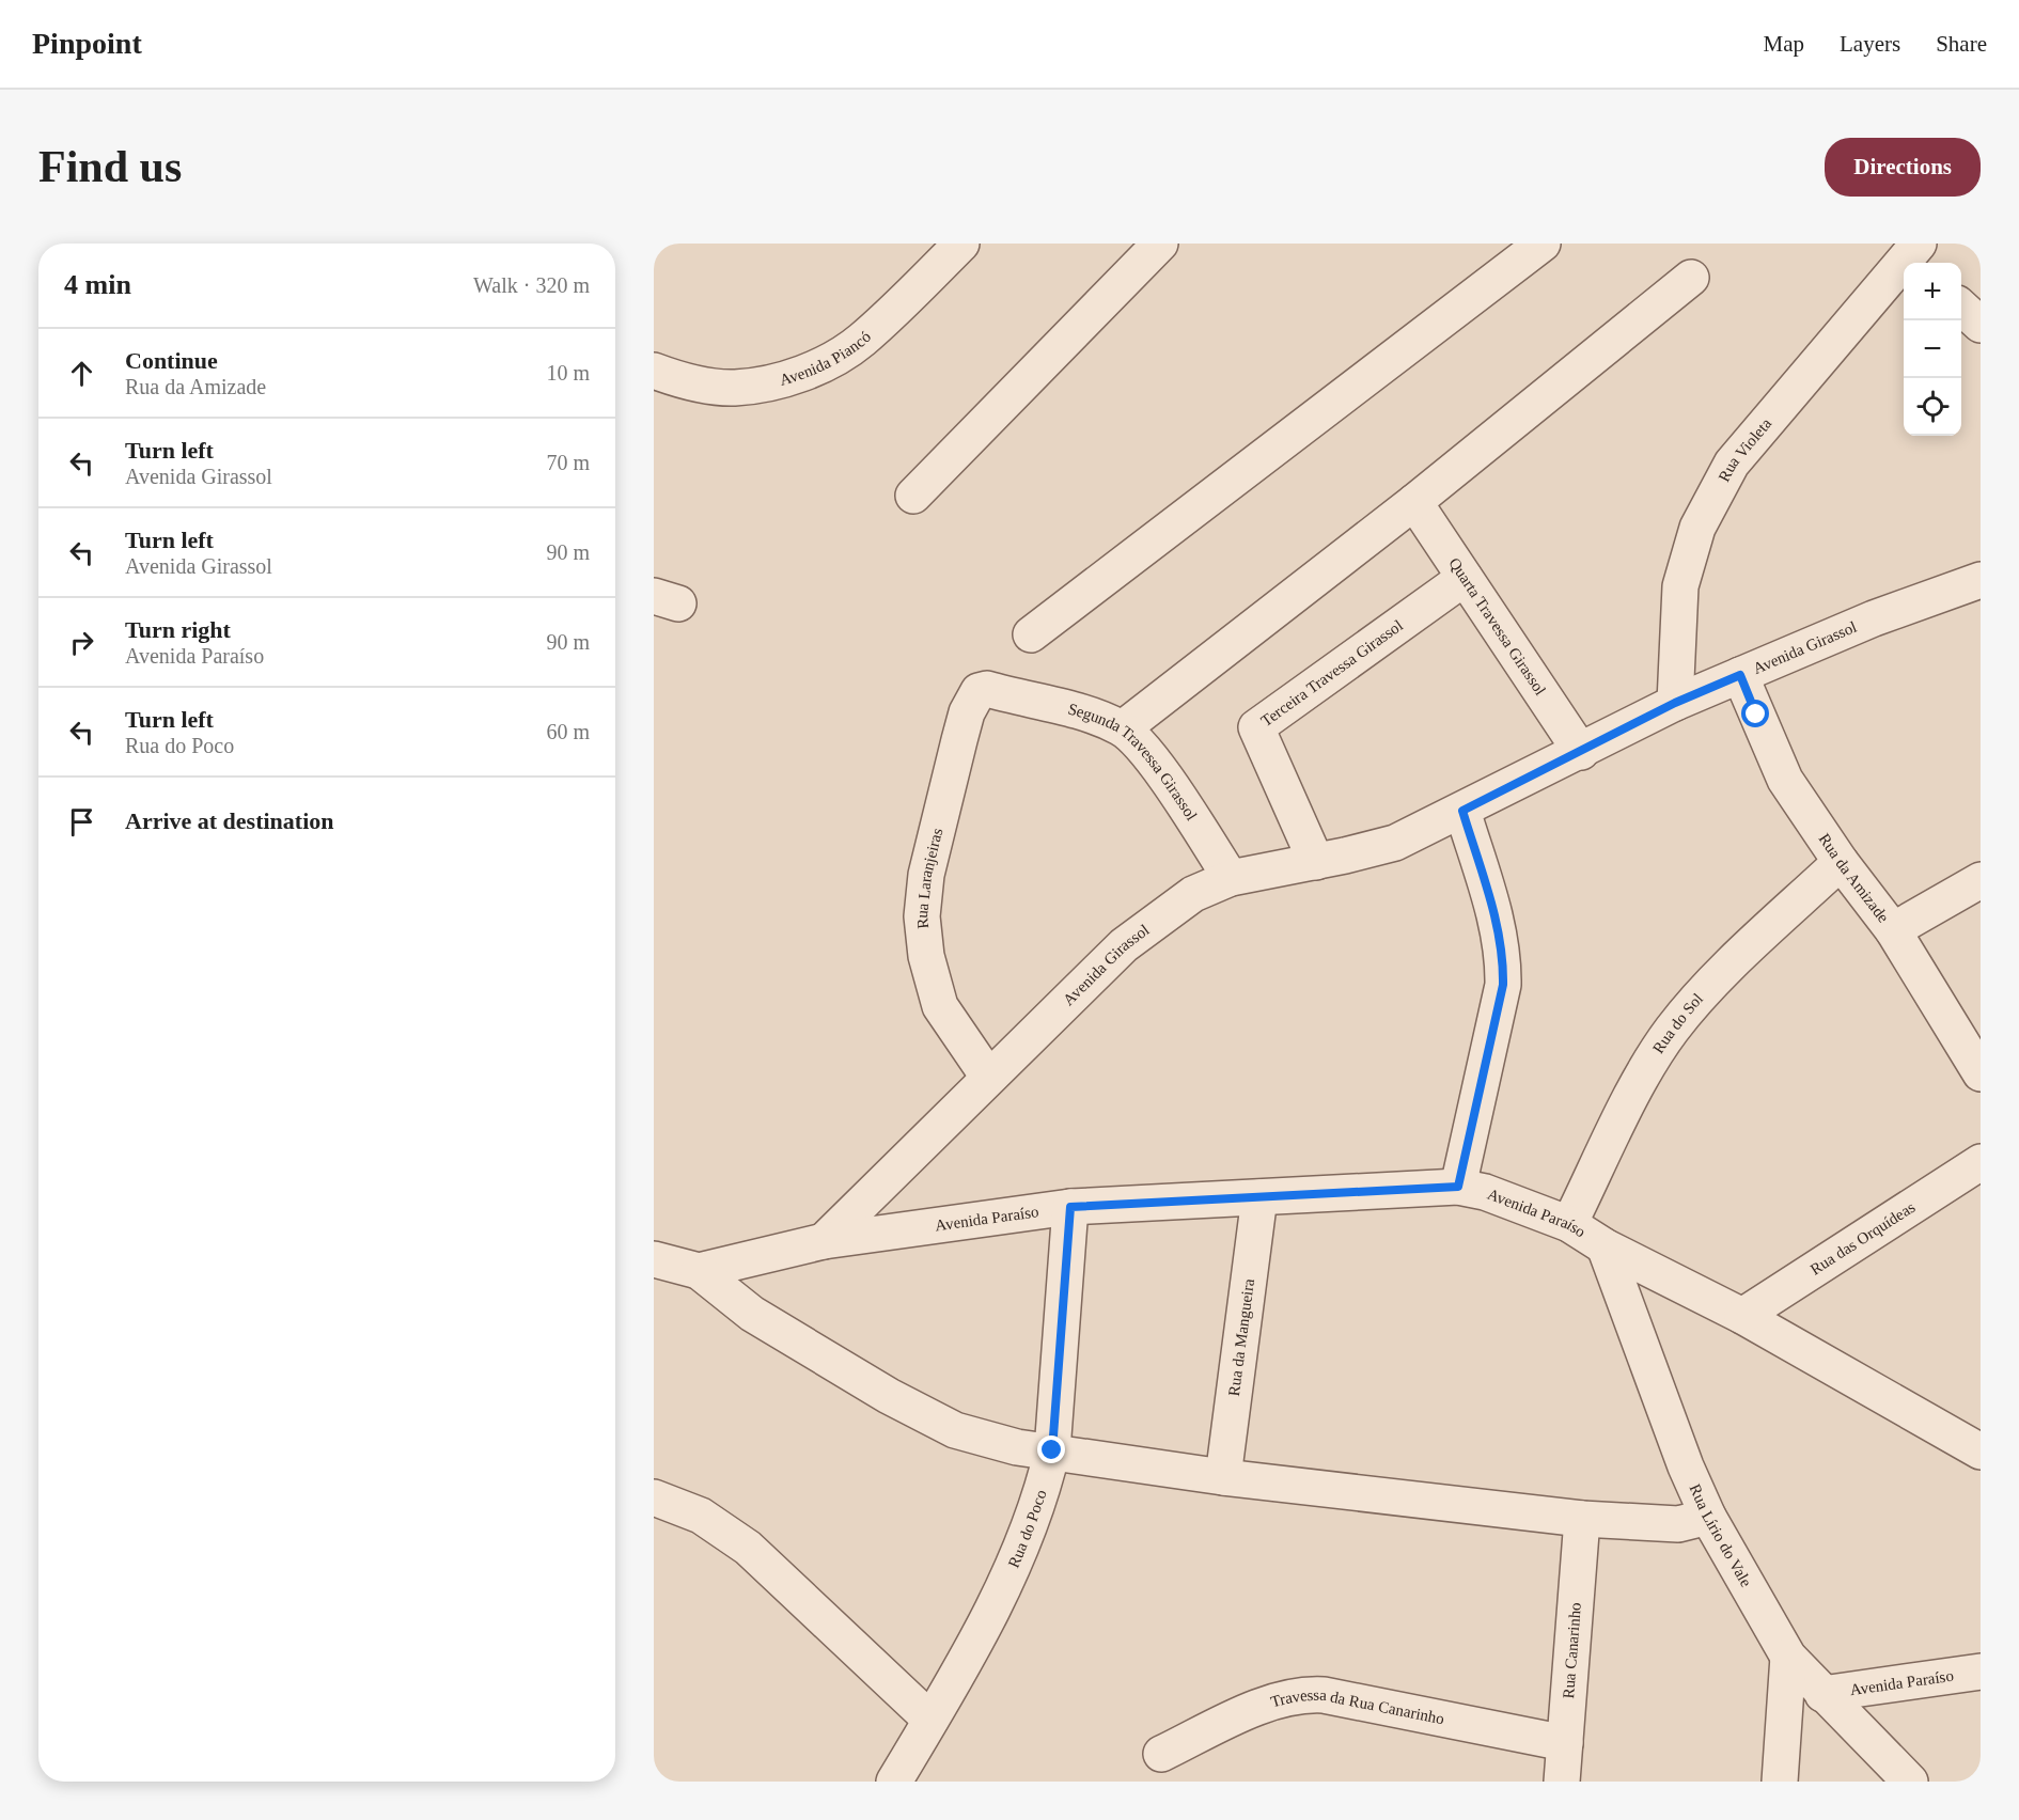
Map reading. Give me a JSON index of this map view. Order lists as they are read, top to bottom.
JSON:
{
  "streets": {
    "street": [
      "Avenida Piancó",
      "Rua Violeta",
      "Quarta Travessa Girassol",
      "Avenida Girassol",
      "Terceira Travessa Girassol",
      "Segunda Travessa Girassol",
      "Rua da Amizade",
      "Rua Laranjeiras",
      "Rua do Sol",
      "Avenida Paraíso",
      "Rua das Orquídeas",
      "Rua da Mangueira",
      "Rua do Poco",
      "Rua Lírio do Vale",
      "Rua Canarinho",
      "Travessa da Rua Canarinho"
    ]
  },
  "crossings": [
    ["Rua Violeta", "Avenida Girassol"],
    ["Quarta Travessa Girassol", "Avenida Girassol"],
    ["Quarta Travessa Girassol", "Terceira Travessa Girassol"],
    ["Avenida Girassol", "Terceira Travessa Girassol"],
    ["Avenida Girassol", "Segunda Travessa Girassol"],
    ["Avenida Girassol", "Rua da Amizade"],
    ["Avenida Girassol", "Rua Laranjeiras"],
    ["Avenida Girassol", "Avenida Paraíso"],
    ["Segunda Travessa Girassol", "Rua Laranjeiras"],
    ["Rua da Amizade", "Rua do Sol"],
    ["Rua do Sol", "Avenida Paraíso"],
    ["Avenida Paraíso", "Rua das Orquídeas"],
    ["Avenida Paraíso", "Rua da Mangueira"],
    ["Avenida Paraíso", "Rua do Poco"],
    ["Avenida Paraíso", "Rua Lírio do Vale"],
    ["Avenida Paraíso", "Rua Canarinho"],
    ["Rua Canarinho", "Travessa da Rua Canarinho"]
  ],
  "page": {
    "header": "Pinpoint",
    "nav": ["Map", "Layers", "Share"],
    "buttons": "Directions",
    "title": "Find us",
    "heading": ["4 min", "Walk · 320 m"],
    "map_buttons": ["+", "−"],
    "list": [
      ["Continue", "Rua da Amizade", "10 m"],
      ["Turn left", "Avenida Girassol", "70 m"],
      ["Turn left", "Avenida Girassol", "90 m"],
      ["Turn right", "Avenida Paraíso", "90 m"],
      ["Turn left", "Rua do Poco", "60 m"],
      "Arrive at destination"
    ]
  }
}
